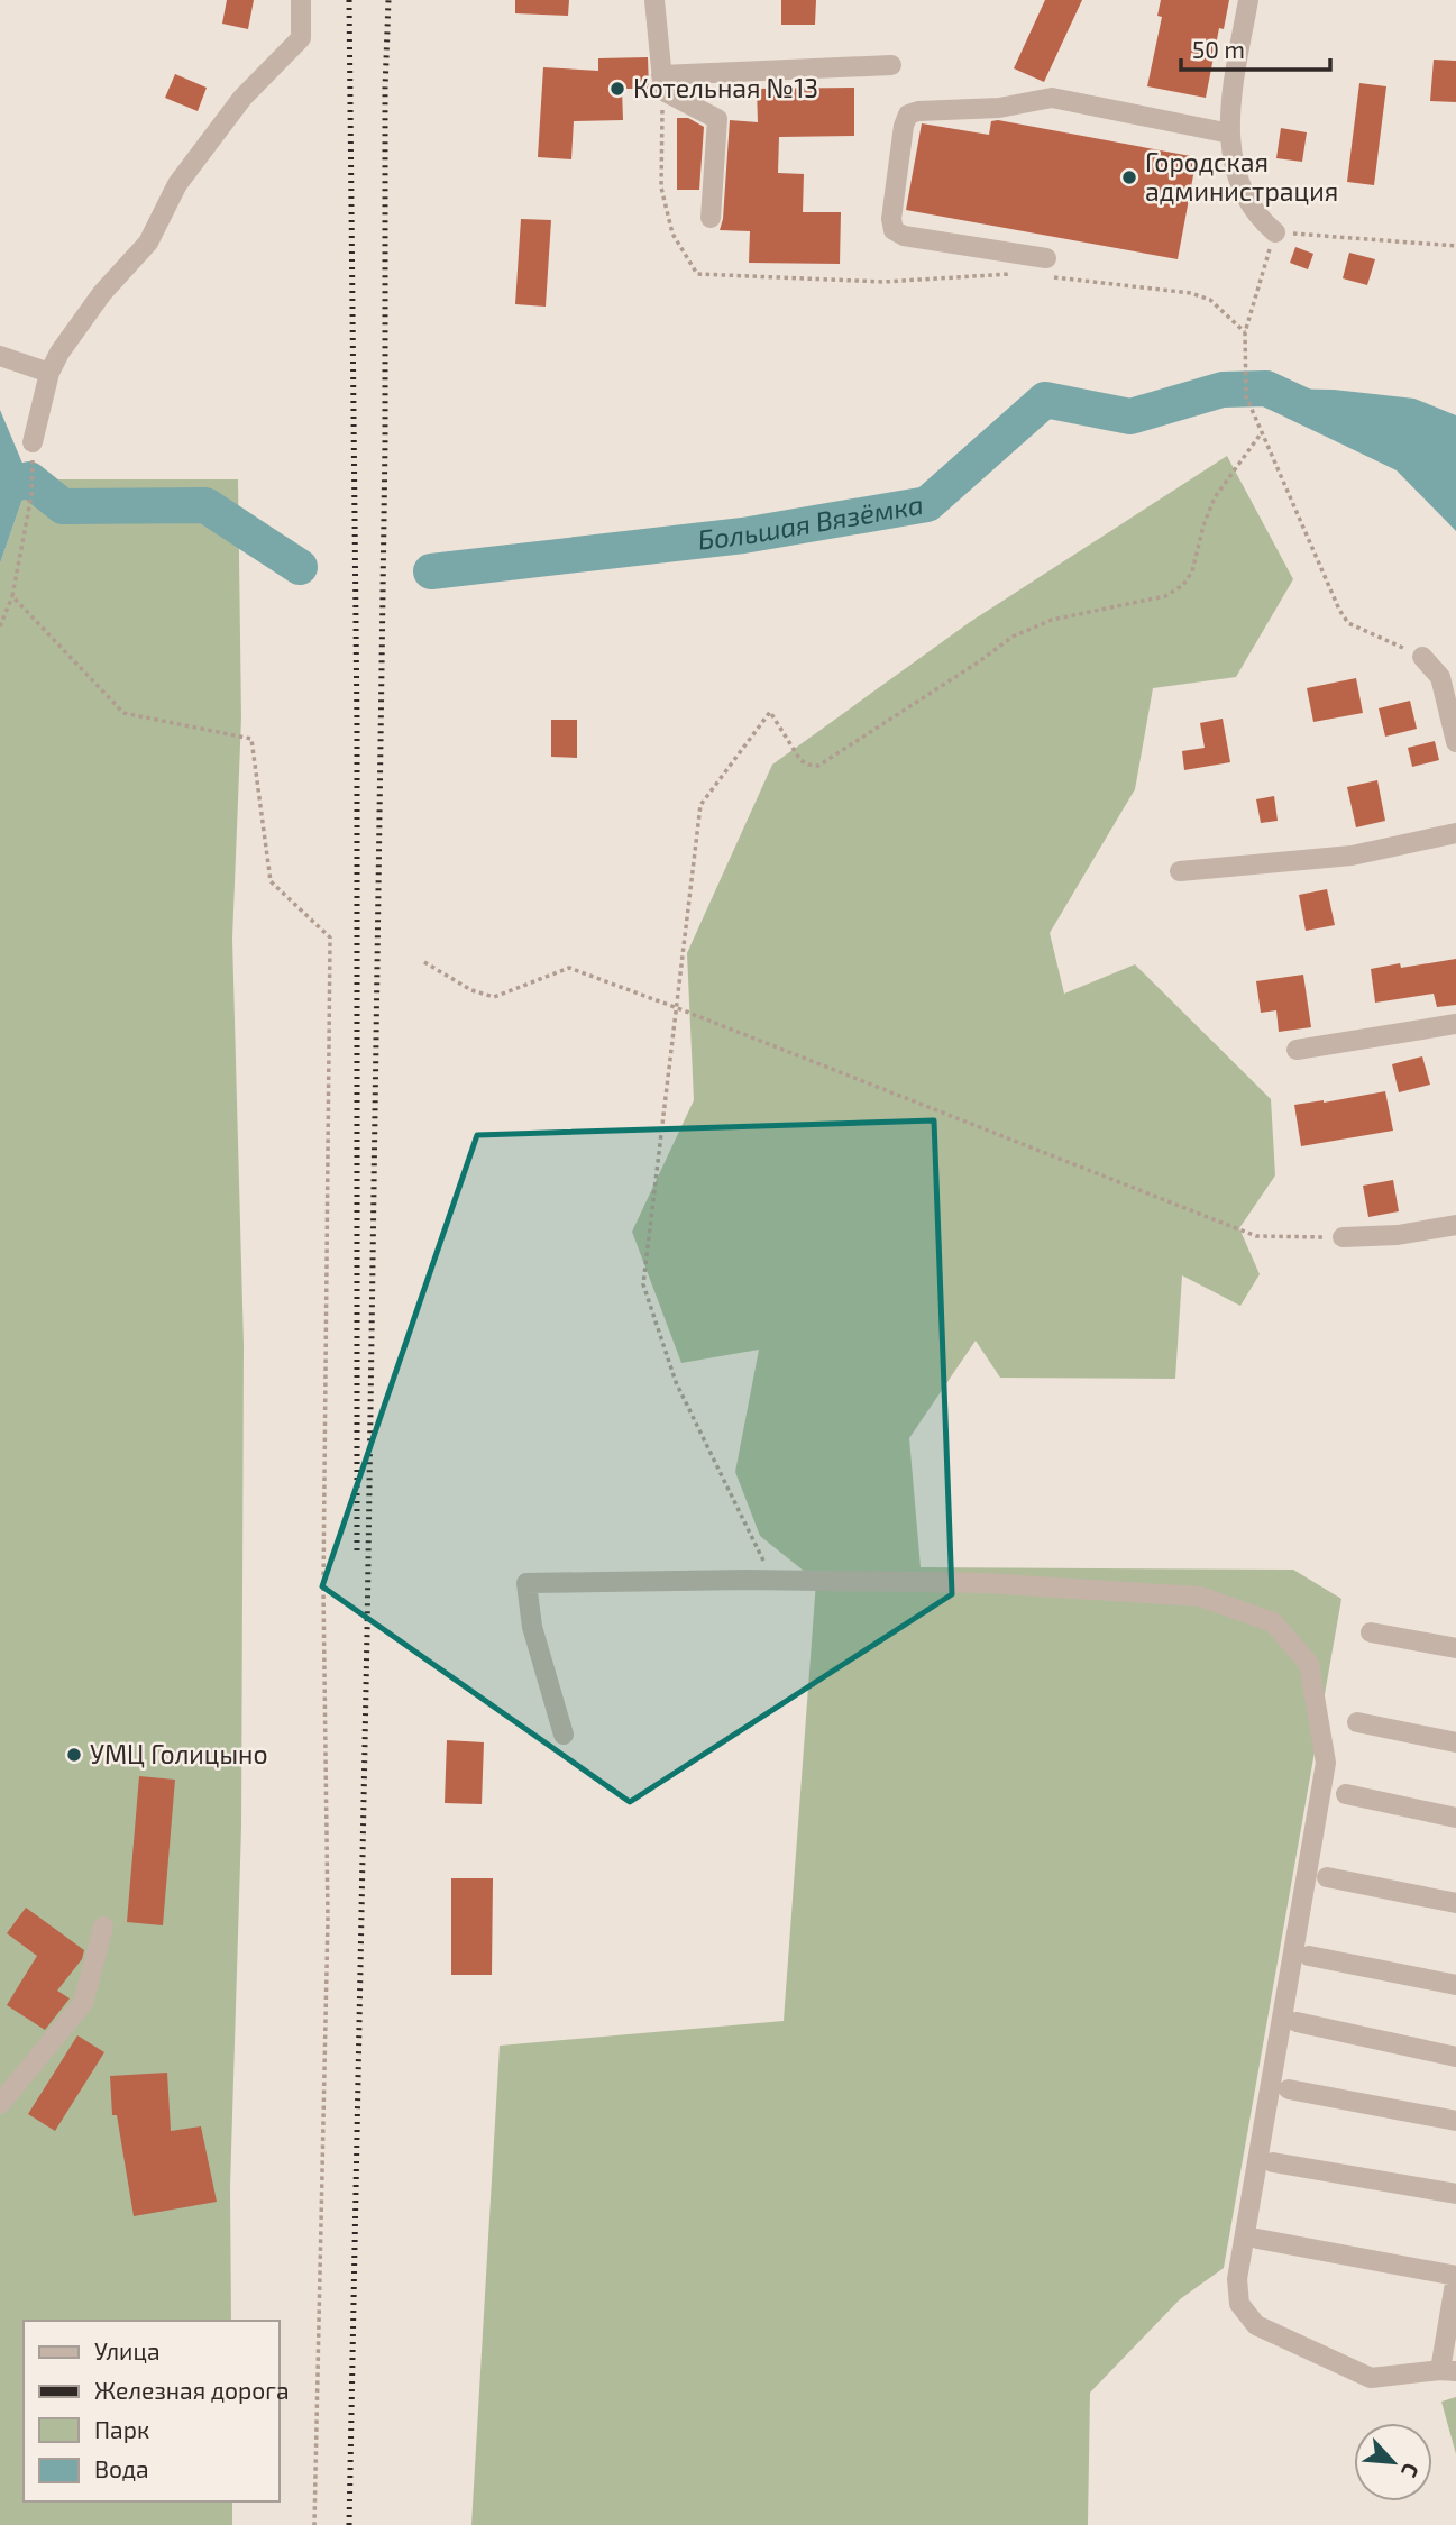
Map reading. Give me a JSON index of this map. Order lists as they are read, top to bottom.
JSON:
{
  "water": ["Большая Вязёмка"],
  "places": ["Котельная №13", "Городская администрация", "УМЦ Голицыно"],
  "legend": [
    "Улица",
    "Железная дорога",
    "Парк",
    "Вода"
  ],
  "scale_bar": "50 m",
  "north": "bottom right"
}
